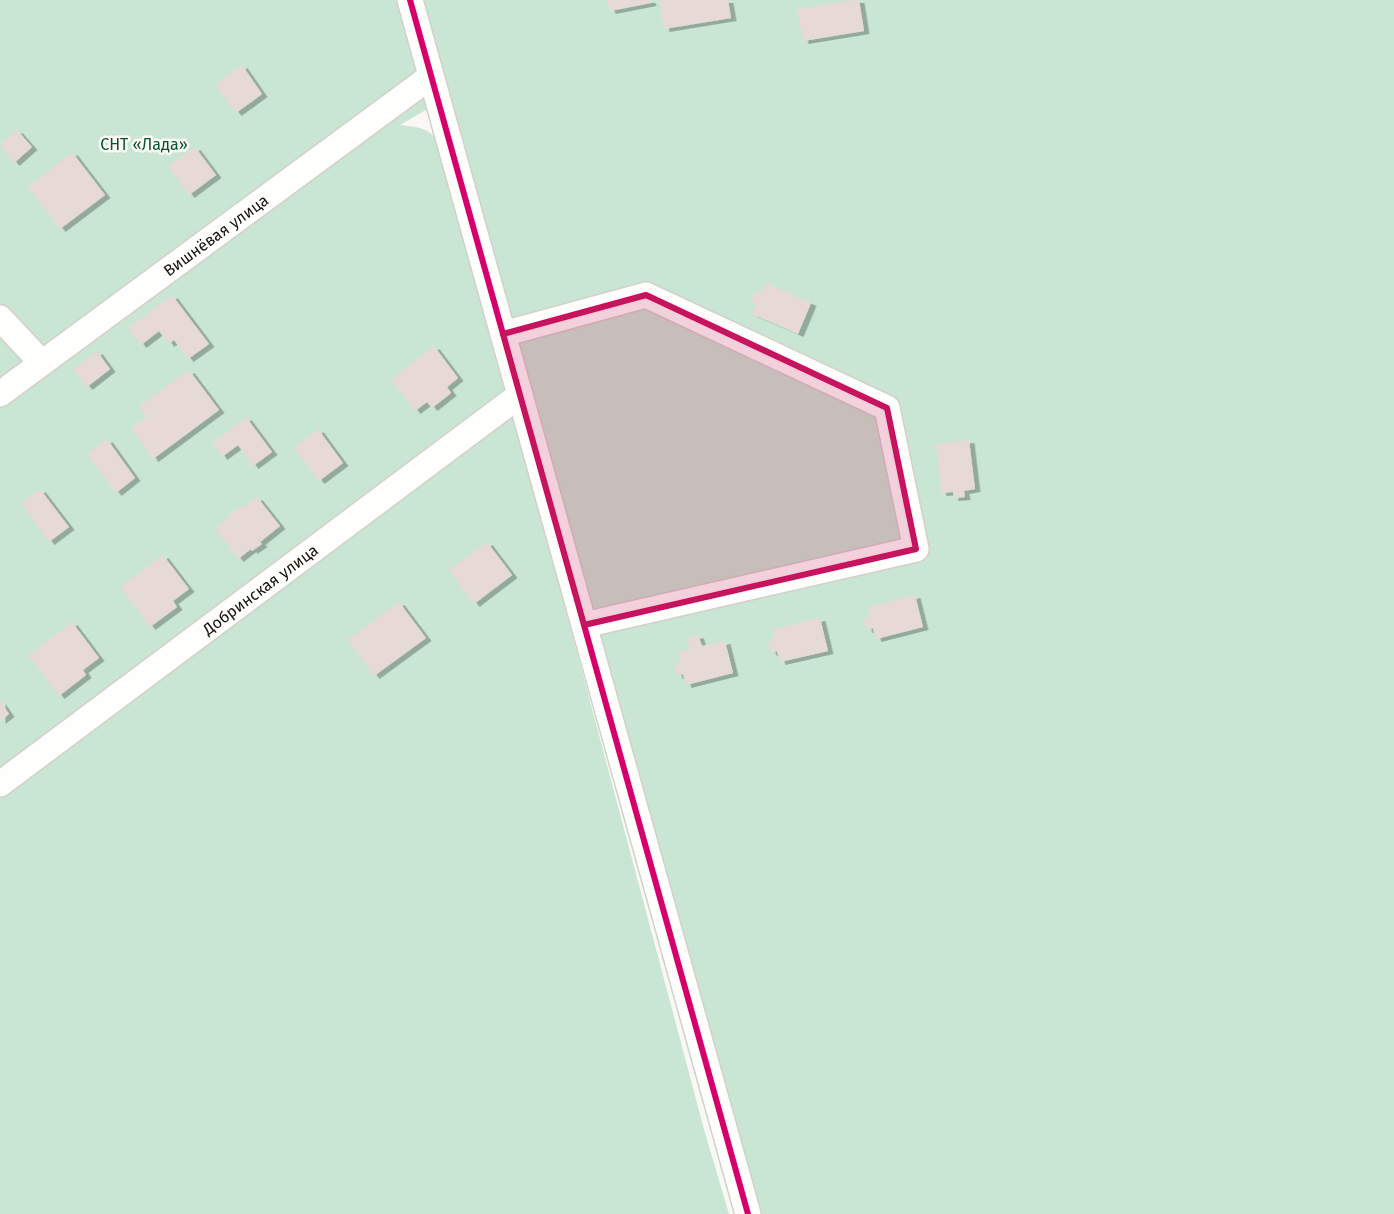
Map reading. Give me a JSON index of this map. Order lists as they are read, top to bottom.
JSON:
{
  "streets": {
    "street": ["Вишнёвая улица", "Добринская улица"]
  },
  "parks": ["СНТ «Лада»"]
}
